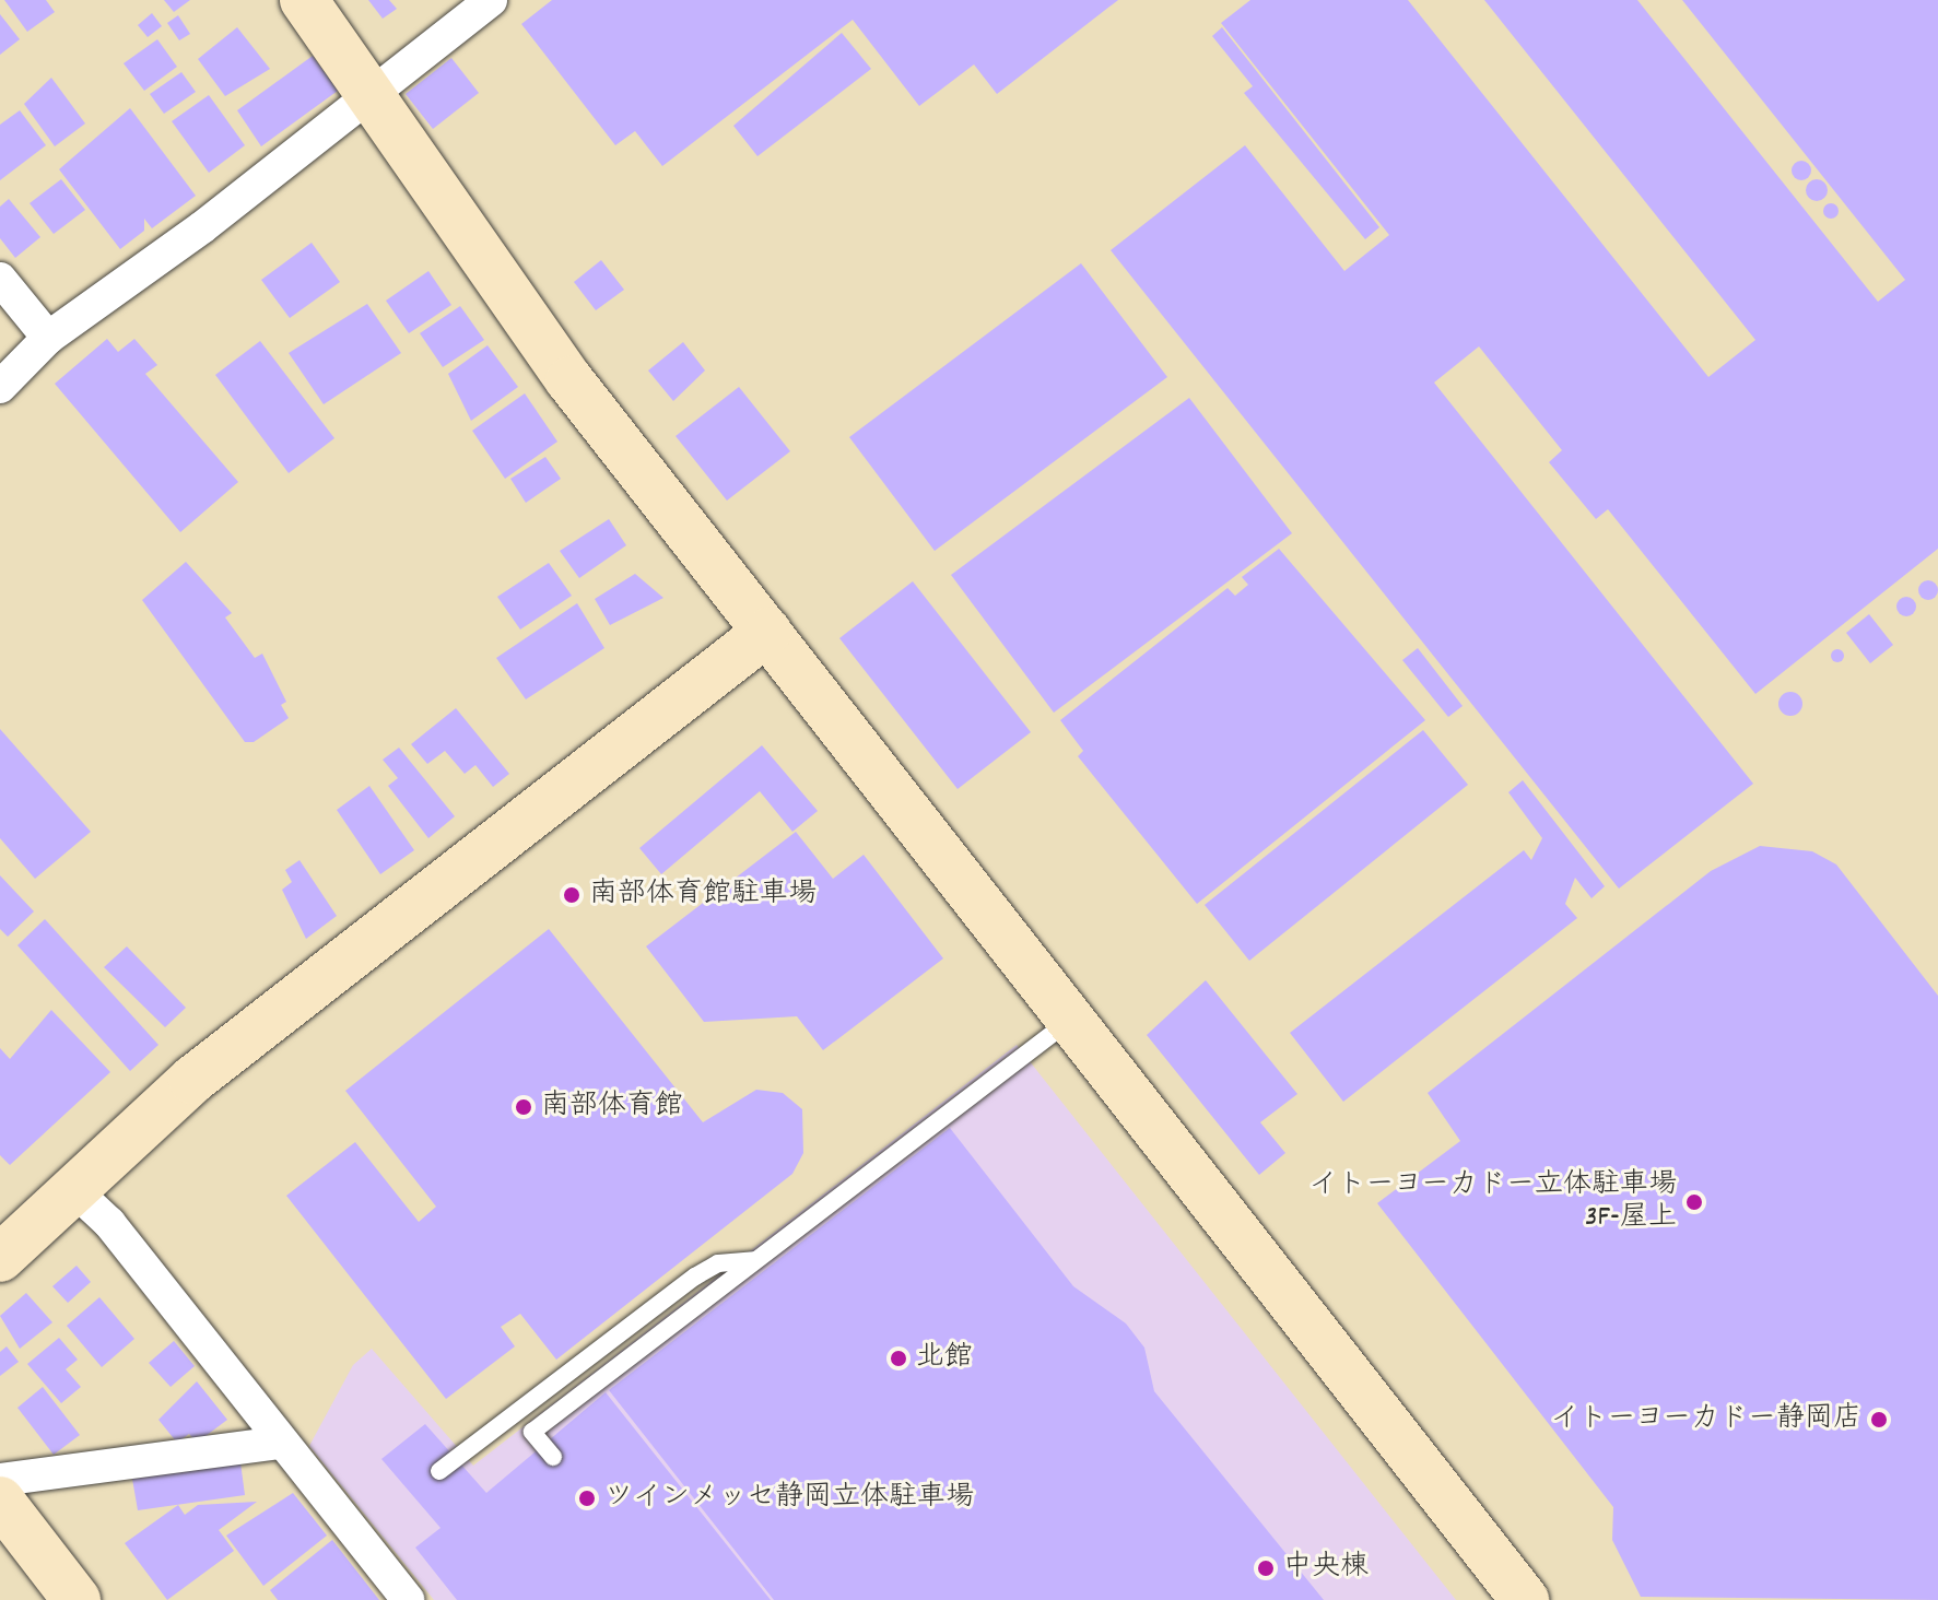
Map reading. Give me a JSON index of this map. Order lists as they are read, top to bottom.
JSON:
{
  "places": [
    "南部体育館駐車場",
    "南部体育館",
    "イトーヨーカドー立体駐車場 3F-屋上",
    "北館",
    "イトーヨーカドー静岡店",
    "ツインメッセ静岡立体駐車場",
    "中央棟"
  ]
}
